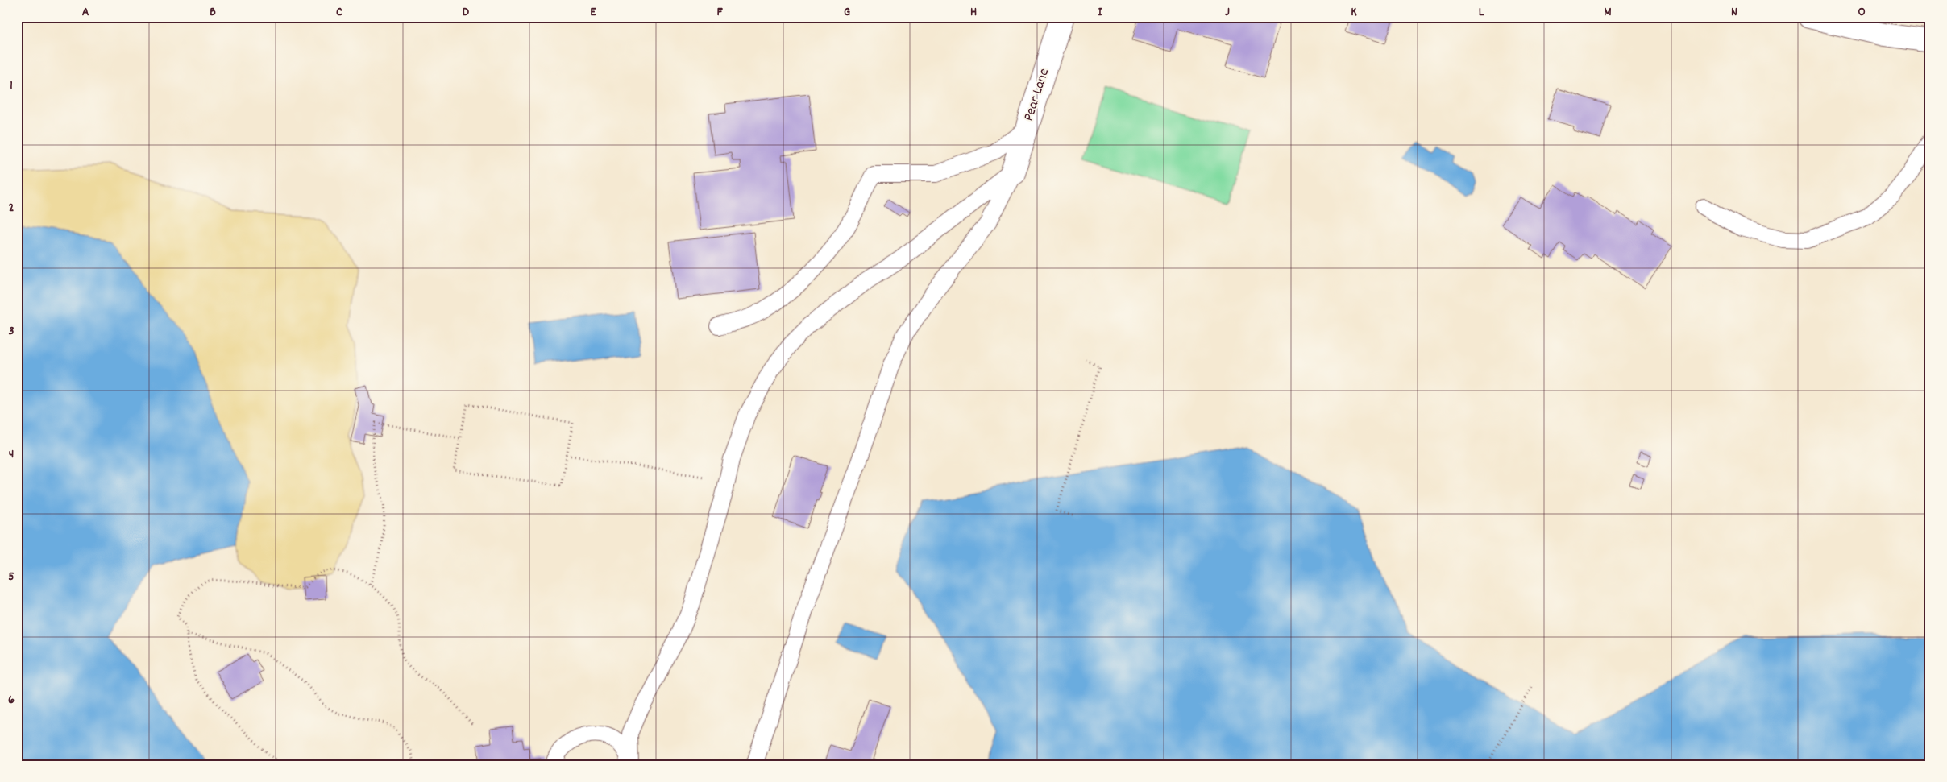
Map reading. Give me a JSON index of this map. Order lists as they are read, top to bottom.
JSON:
{
  "streets": {
    "street": ["Pear Lane"]
  },
  "grid": {
    "columns": [
      "A",
      "B",
      "C",
      "D",
      "E",
      "F",
      "G",
      "H",
      "I",
      "J",
      "K",
      "L",
      "M",
      "N",
      "O"
    ],
    "rows": [
      "1",
      "2",
      "3",
      "4",
      "5",
      "6"
    ]
  }
}
